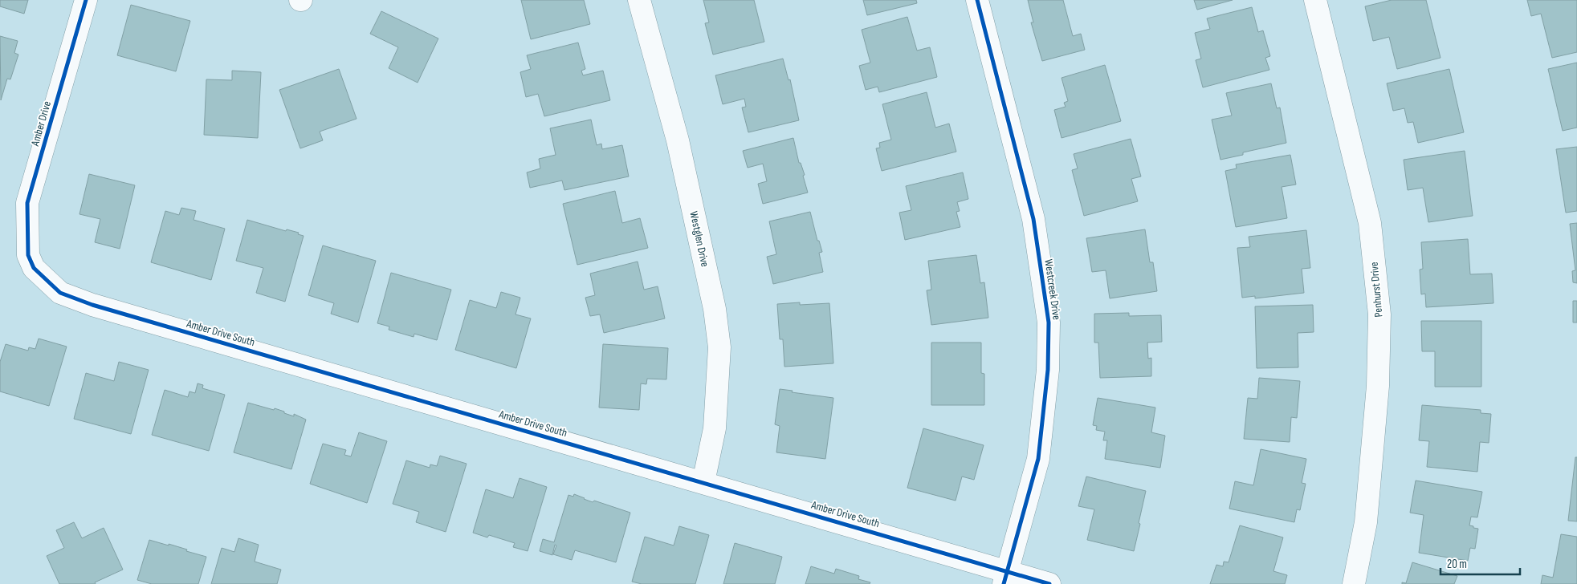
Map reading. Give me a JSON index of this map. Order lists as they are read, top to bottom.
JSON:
{
  "streets": {
    "street": [
      "Amber Drive",
      "Westglen Drive",
      "Westcreek Drive",
      "Penhurst Drive",
      "Amber Drive South"
    ]
  },
  "crossings": [
    ["Amber Drive", "Amber Drive South"],
    ["Westglen Drive", "Amber Drive South"],
    ["Westcreek Drive", "Amber Drive South"]
  ],
  "scale_bar": "20 m"
}
